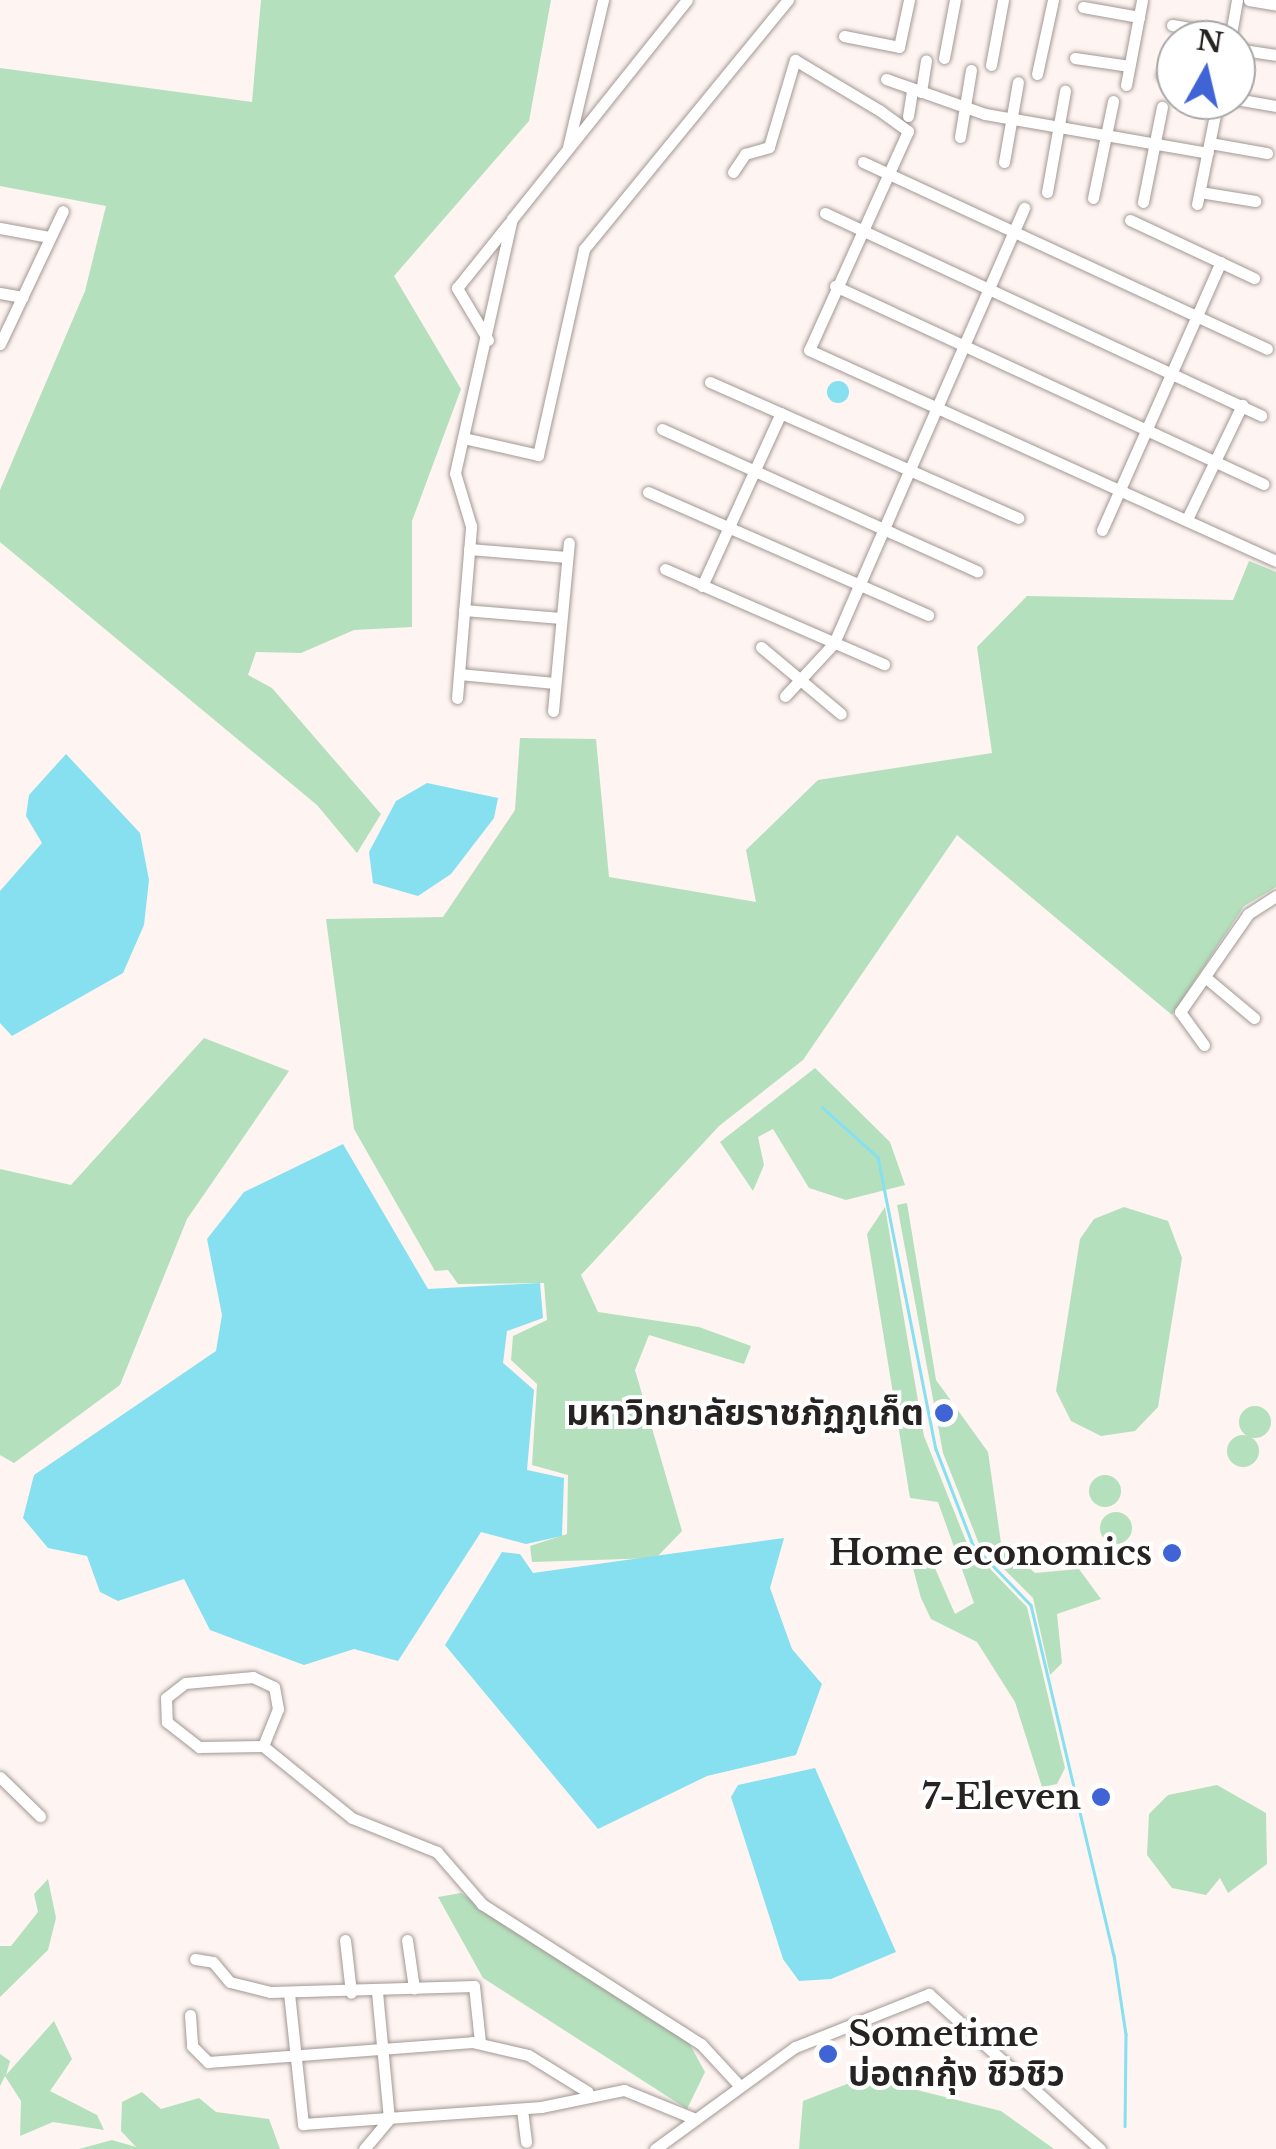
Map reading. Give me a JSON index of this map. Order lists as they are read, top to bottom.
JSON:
{
  "places": [
    "มหาวิทยาลัยราชภัฏภูเก็ต",
    "Home economics",
    "7-Eleven",
    "Sometime บ่อตกกุ้ง ชิวชิว"
  ],
  "north": "top"
}
